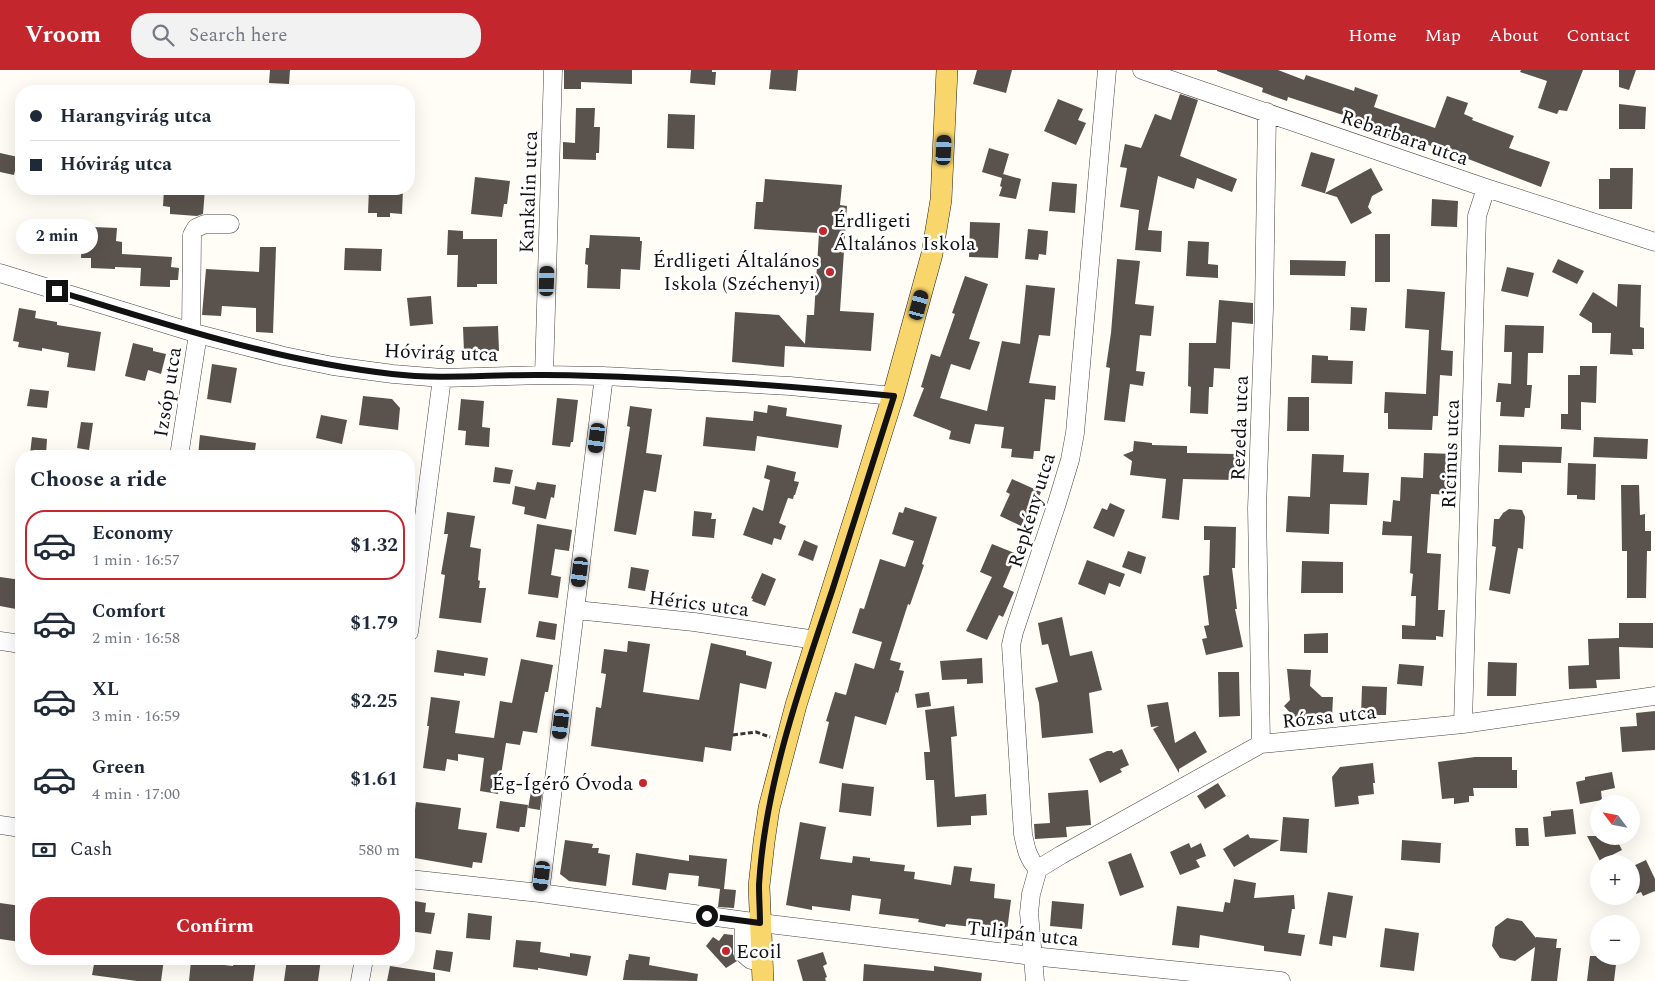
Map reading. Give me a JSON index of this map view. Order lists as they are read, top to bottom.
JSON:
{
  "streets": {
    "street": [
      "Rebarbara utca",
      "Kankalin utca",
      "Hóvirág utca",
      "Izsóp utca",
      "Rezeda utca",
      "Ricinus utca",
      "Repkény utca",
      "Hérics utca",
      "Rózsa utca",
      "Tulipán utca"
    ]
  },
  "crossings": [
    ["Rebarbara utca", "Rezeda utca"],
    ["Rebarbara utca", "Ricinus utca"],
    ["Kankalin utca", "Hóvirág utca"],
    ["Hóvirág utca", "Izsóp utca"],
    ["Rezeda utca", "Rózsa utca"],
    ["Ricinus utca", "Rózsa utca"],
    ["Repkény utca", "Rózsa utca"]
  ],
  "places": [
    "Érdligeti Általános Iskola",
    "Érdligeti Általános Iskola (Széchenyi)",
    "Ég-Ígérő Óvoda",
    "Ecoil"
  ],
  "north": "top left",
  "page": {
    "header": "Vroom",
    "search": "Search here",
    "nav": [
      "Home",
      "Map",
      "About",
      "Contact"
    ],
    "banner": ["Harangvirág utca", "Hóvirág utca"],
    "bubble": "2 min",
    "heading": "Choose a ride",
    "list": [
      {
        "name": "Economy",
        "note": "1 min · 16:57",
        "value": "$1.32"
      },
      {
        "name": "Comfort",
        "note": "2 min · 16:58",
        "value": "$1.79"
      },
      {
        "name": "XL",
        "note": "3 min · 16:59",
        "value": "$2.25"
      },
      {
        "name": "Green",
        "note": "4 min · 17:00",
        "value": "$1.61"
      }
    ],
    "map_buttons": ["+", "−"],
    "pay": ["Cash", "580 m"],
    "buttons": "Confirm"
  }
}
